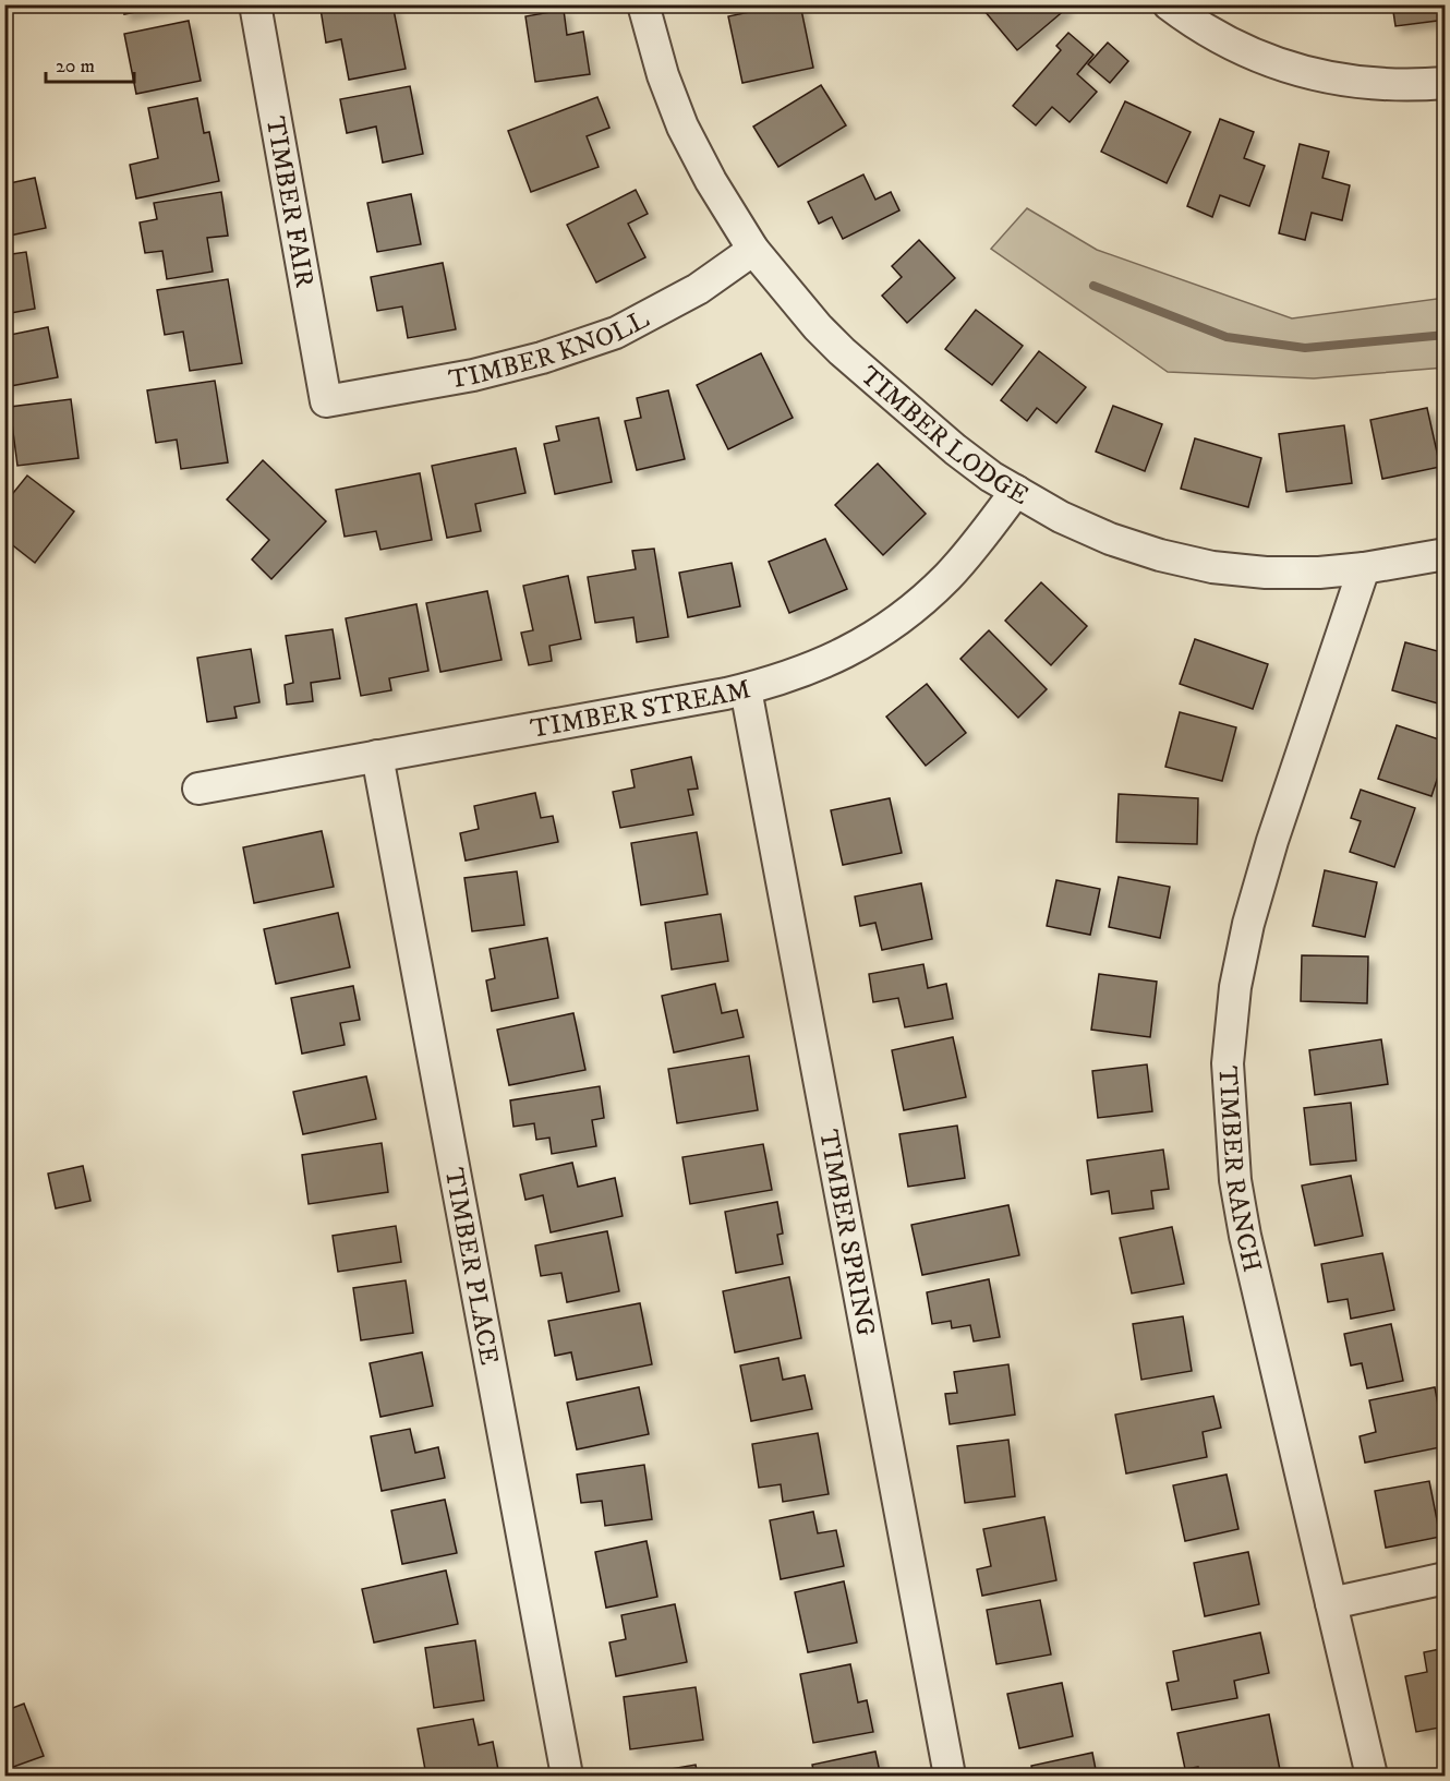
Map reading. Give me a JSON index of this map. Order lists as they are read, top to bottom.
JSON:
{
  "streets": {
    "street": [
      "TIMBER FAIR",
      "TIMBER KNOLL",
      "TIMBER LODGE",
      "TIMBER STREAM",
      "TIMBER RANCH",
      "TIMBER SPRING",
      "TIMBER PLACE"
    ]
  },
  "crossings": [
    ["TIMBER FAIR", "TIMBER KNOLL"],
    ["TIMBER KNOLL", "TIMBER LODGE"],
    ["TIMBER LODGE", "TIMBER STREAM"],
    ["TIMBER LODGE", "TIMBER RANCH"],
    ["TIMBER STREAM", "TIMBER SPRING"],
    ["TIMBER STREAM", "TIMBER PLACE"]
  ],
  "scale_bar": "20 m"
}
